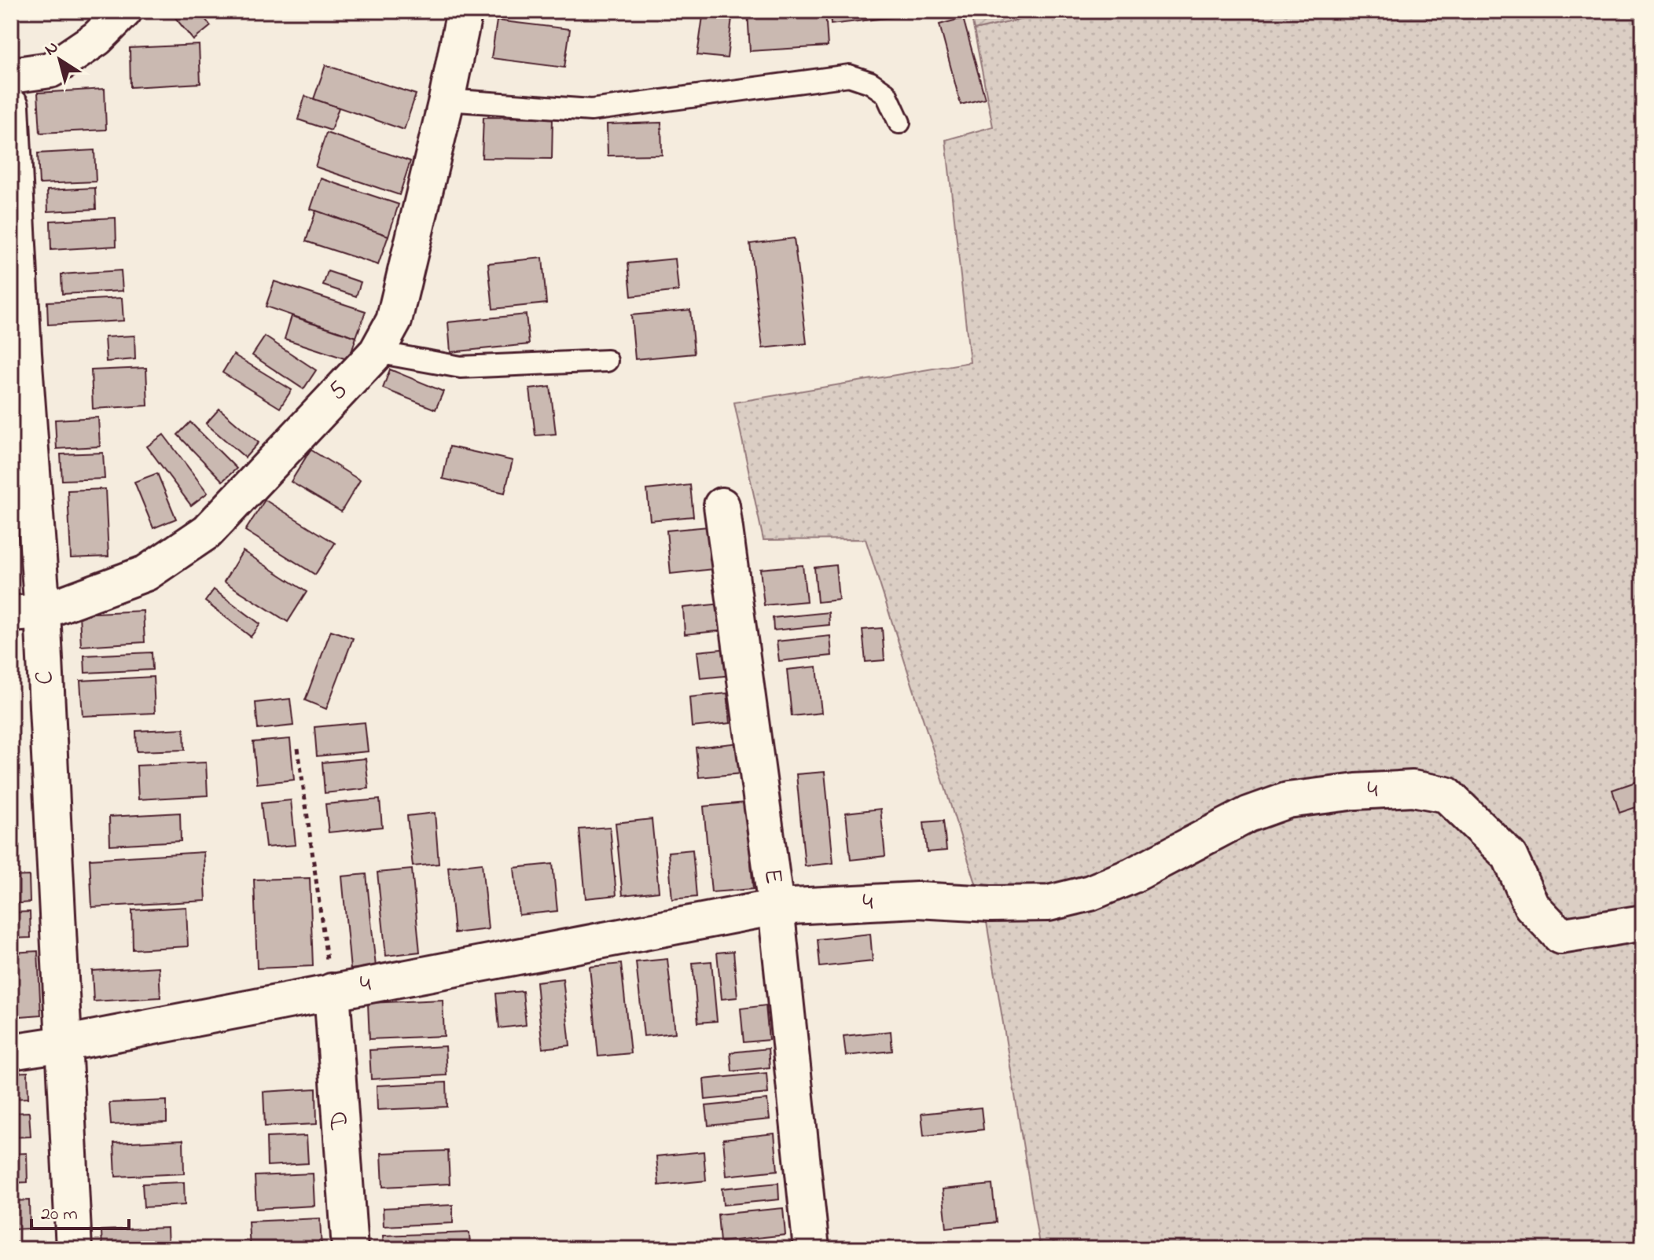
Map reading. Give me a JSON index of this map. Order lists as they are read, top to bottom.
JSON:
{
  "streets": {
    "street": [
      "5",
      "C",
      "4",
      "E",
      "D"
    ]
  },
  "crossings": [
    ["5", "C"],
    ["C", "4"],
    ["4", "E"],
    ["4", "D"]
  ],
  "scale_bar": "20 m",
  "north": "top left"
}
